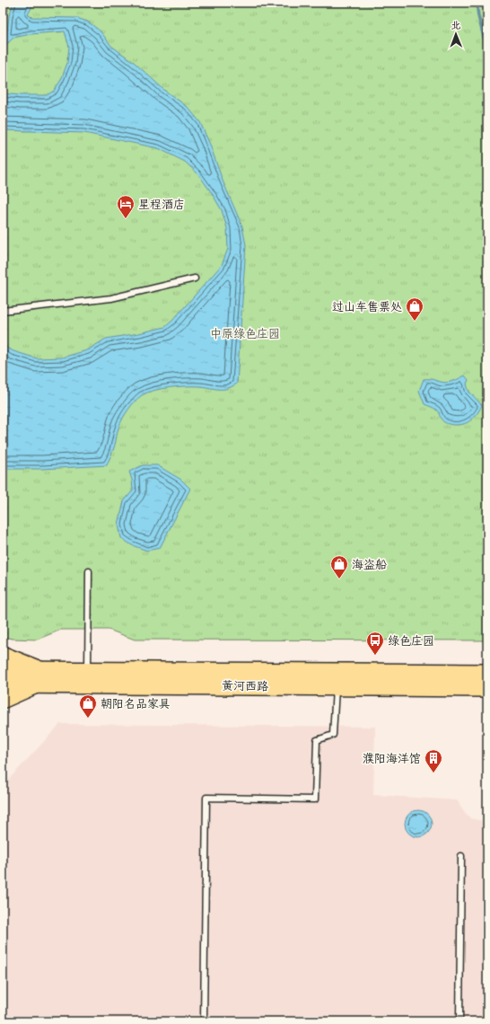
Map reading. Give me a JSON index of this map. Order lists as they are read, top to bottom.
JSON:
{
  "streets": {
    "main road": ["黄河西路"]
  },
  "parks": ["中原绿色庄园"],
  "places": {
    "hotel": ["星程酒店"],
    "shop": ["过山车售票处", "海盗船", "朝阳名品家具"],
    "bus stop": ["绿色庄园"],
    "building": ["濮阳海洋馆"]
  },
  "north": "top"
}
